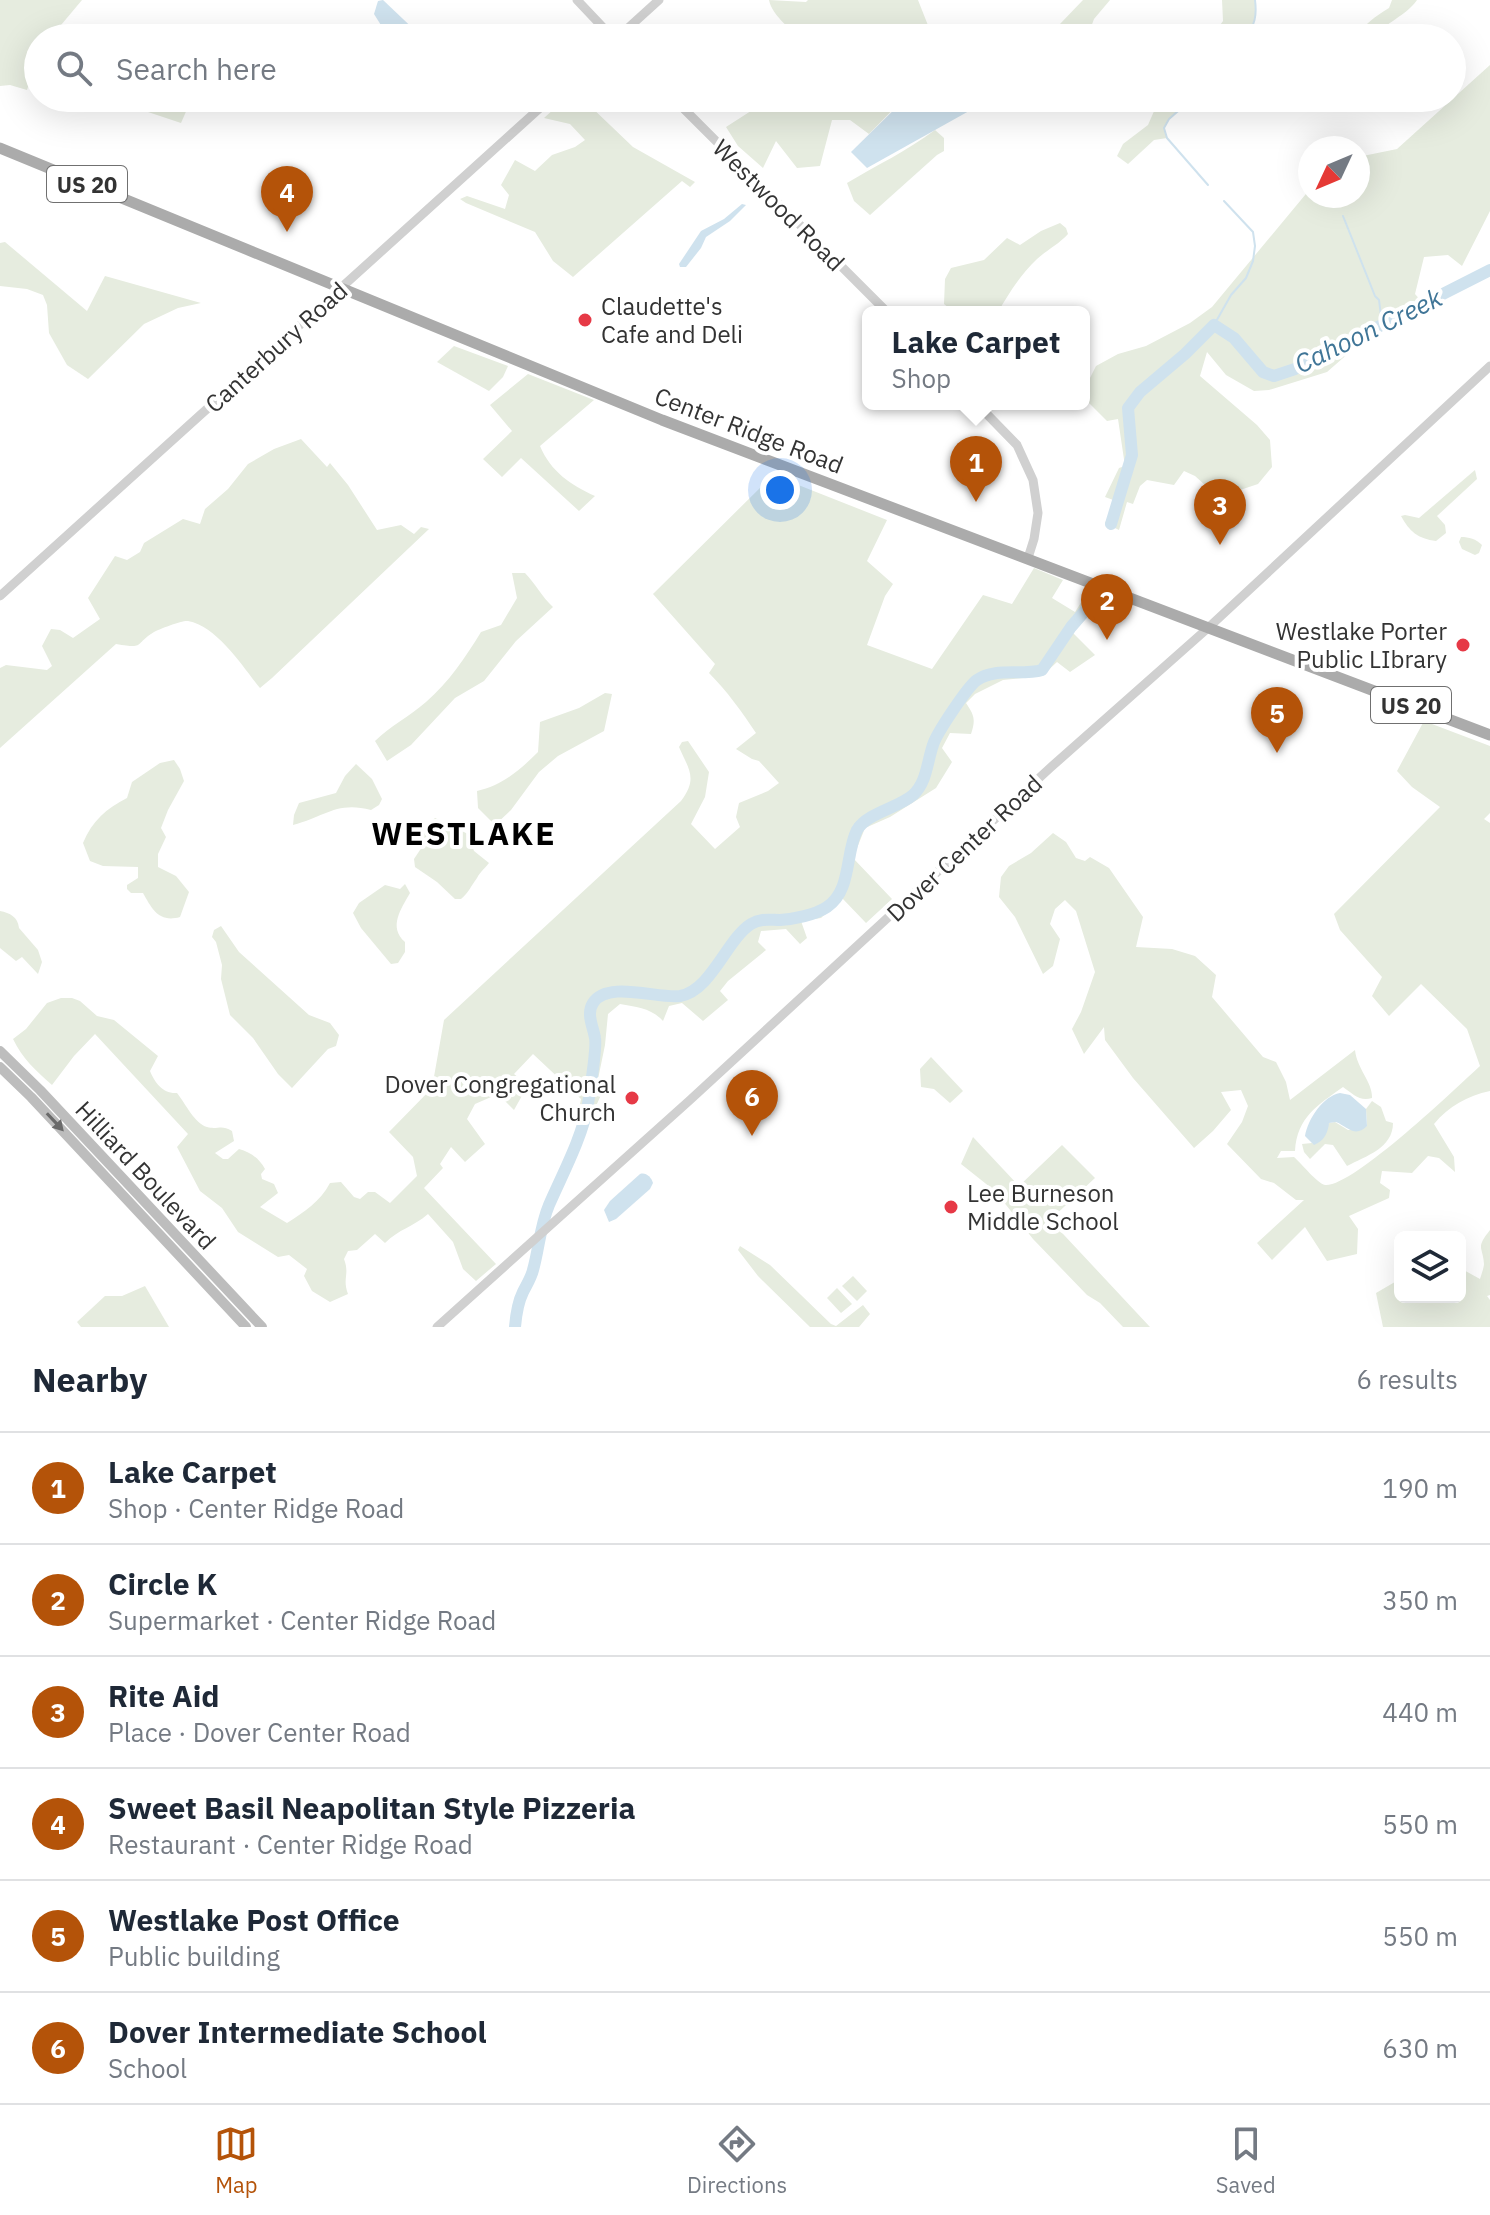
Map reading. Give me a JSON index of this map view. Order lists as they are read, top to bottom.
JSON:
{
  "streets": {
    "main road": ["US 20", "Center Ridge Road", "Hilliard Boulevard"],
    "street": ["Westwood Road", "Canterbury Road", "Dover Center Road"]
  },
  "crossings": [
    ["Canterbury Road", "Center Ridge Road"],
    ["Center Ridge Road", "Dover Center Road"]
  ],
  "districts": ["WESTLAKE"],
  "water": ["Cahoon Creek"],
  "places": [
    "Claudette's Cafe and Deli",
    "Westlake Porter Public LIbrary",
    "Dover Congregational Church",
    "Lee Burneson Middle School"
  ],
  "north": "bottom left",
  "page": {
    "search": "Search here",
    "pins": [
      "4",
      "1",
      "3",
      "2",
      "5",
      "6"
    ],
    "popup": ["Lake Carpet", "Shop"],
    "heading": ["Nearby", "6 results"],
    "list": [
      {
        "mark": "1",
        "name": "Lake Carpet",
        "note": "Shop · Center Ridge Road",
        "value": "190 m"
      },
      {
        "mark": "2",
        "name": "Circle K",
        "note": "Supermarket · Center Ridge Road",
        "value": "350 m"
      },
      {
        "mark": "3",
        "name": "Rite Aid",
        "note": "Place · Dover Center Road",
        "value": "440 m"
      },
      {
        "mark": "4",
        "name": "Sweet Basil Neapolitan Style Pizzeria",
        "note": "Restaurant · Center Ridge Road",
        "value": "550 m"
      },
      {
        "mark": "5",
        "name": "Westlake Post Office",
        "note": "Public building",
        "value": "550 m"
      },
      {
        "mark": "6",
        "name": "Dover Intermediate School",
        "note": "School",
        "value": "630 m"
      }
    ],
    "nav": ["Map", "Directions", "Saved"]
  }
}
